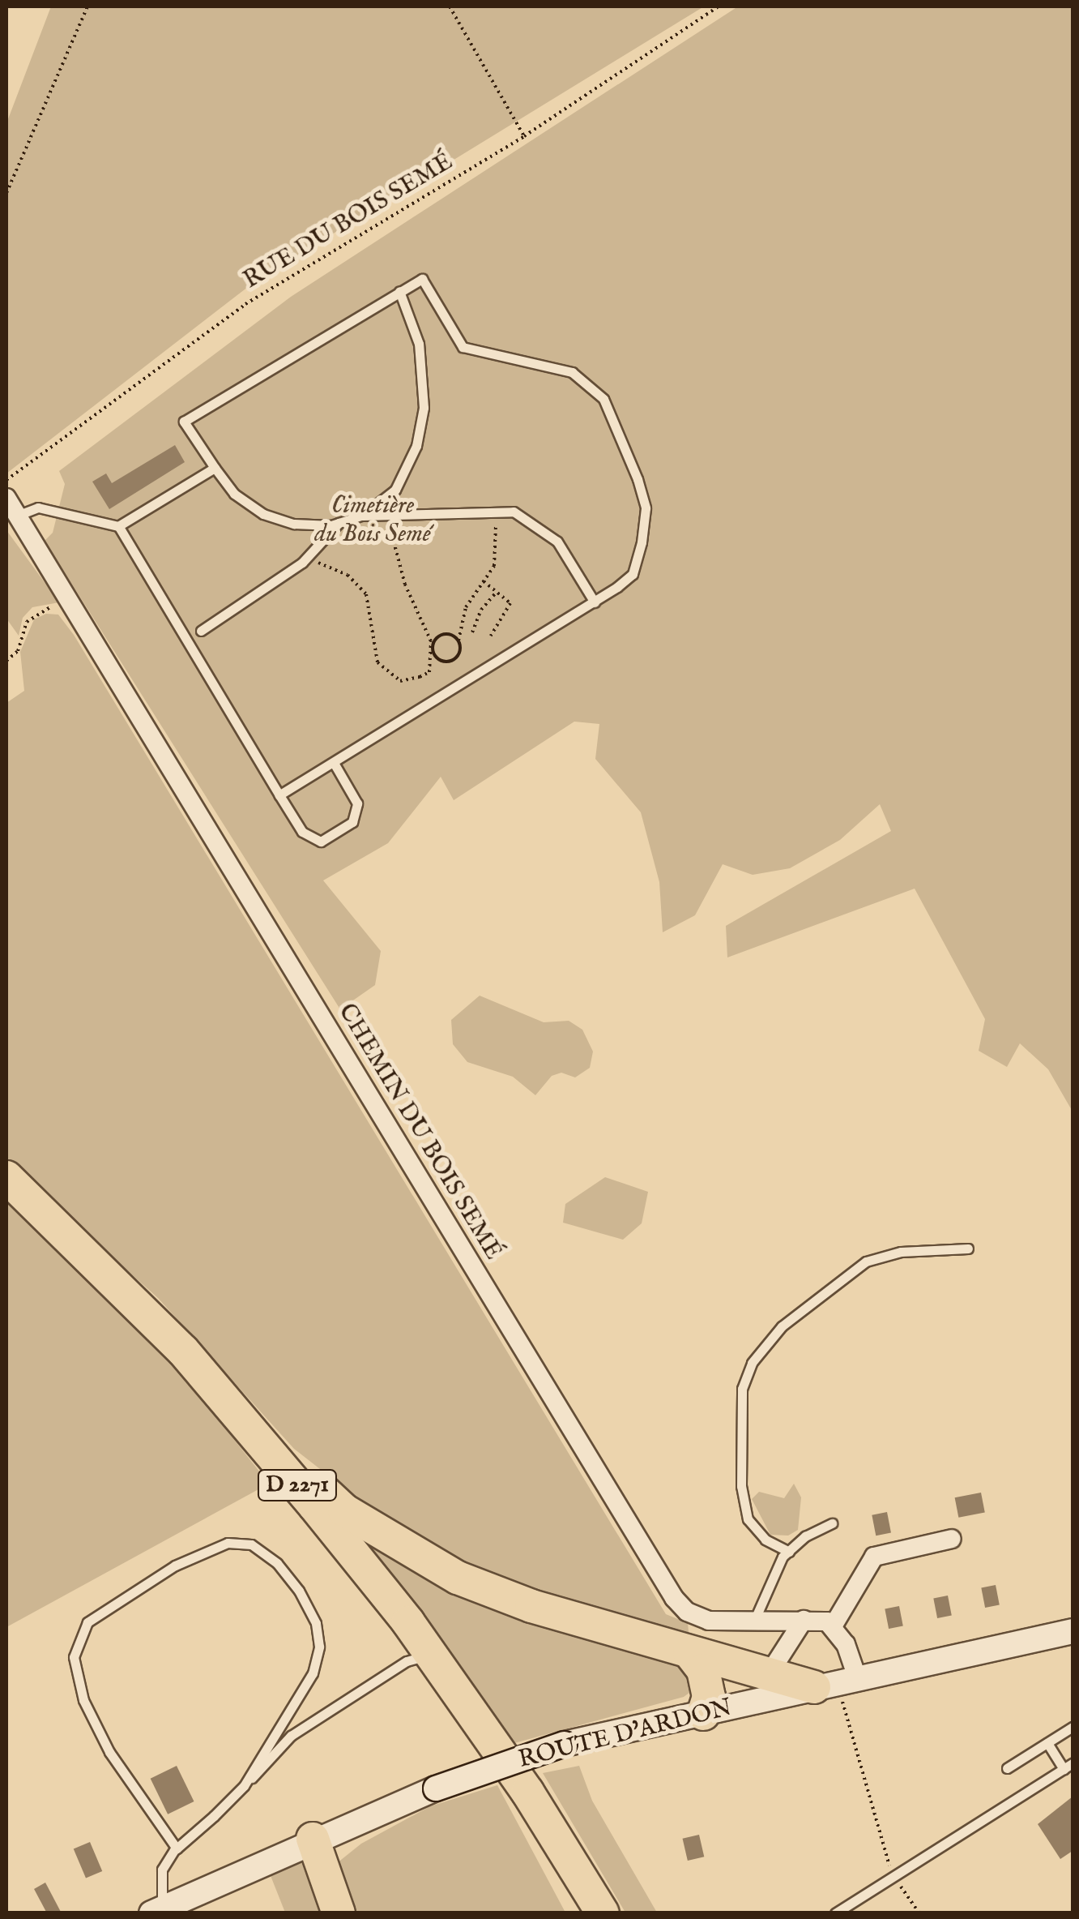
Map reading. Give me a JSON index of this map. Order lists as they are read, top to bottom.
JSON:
{
  "streets": {
    "highway": ["D 2271"],
    "main road": ["ROUTE D'ARDON"],
    "street": ["CHEMIN DU BOIS SEMÉ"],
    "path": ["RUE DU BOIS SEMÉ"]
  },
  "parks": ["Cimetière du Bois Semé"]
}
